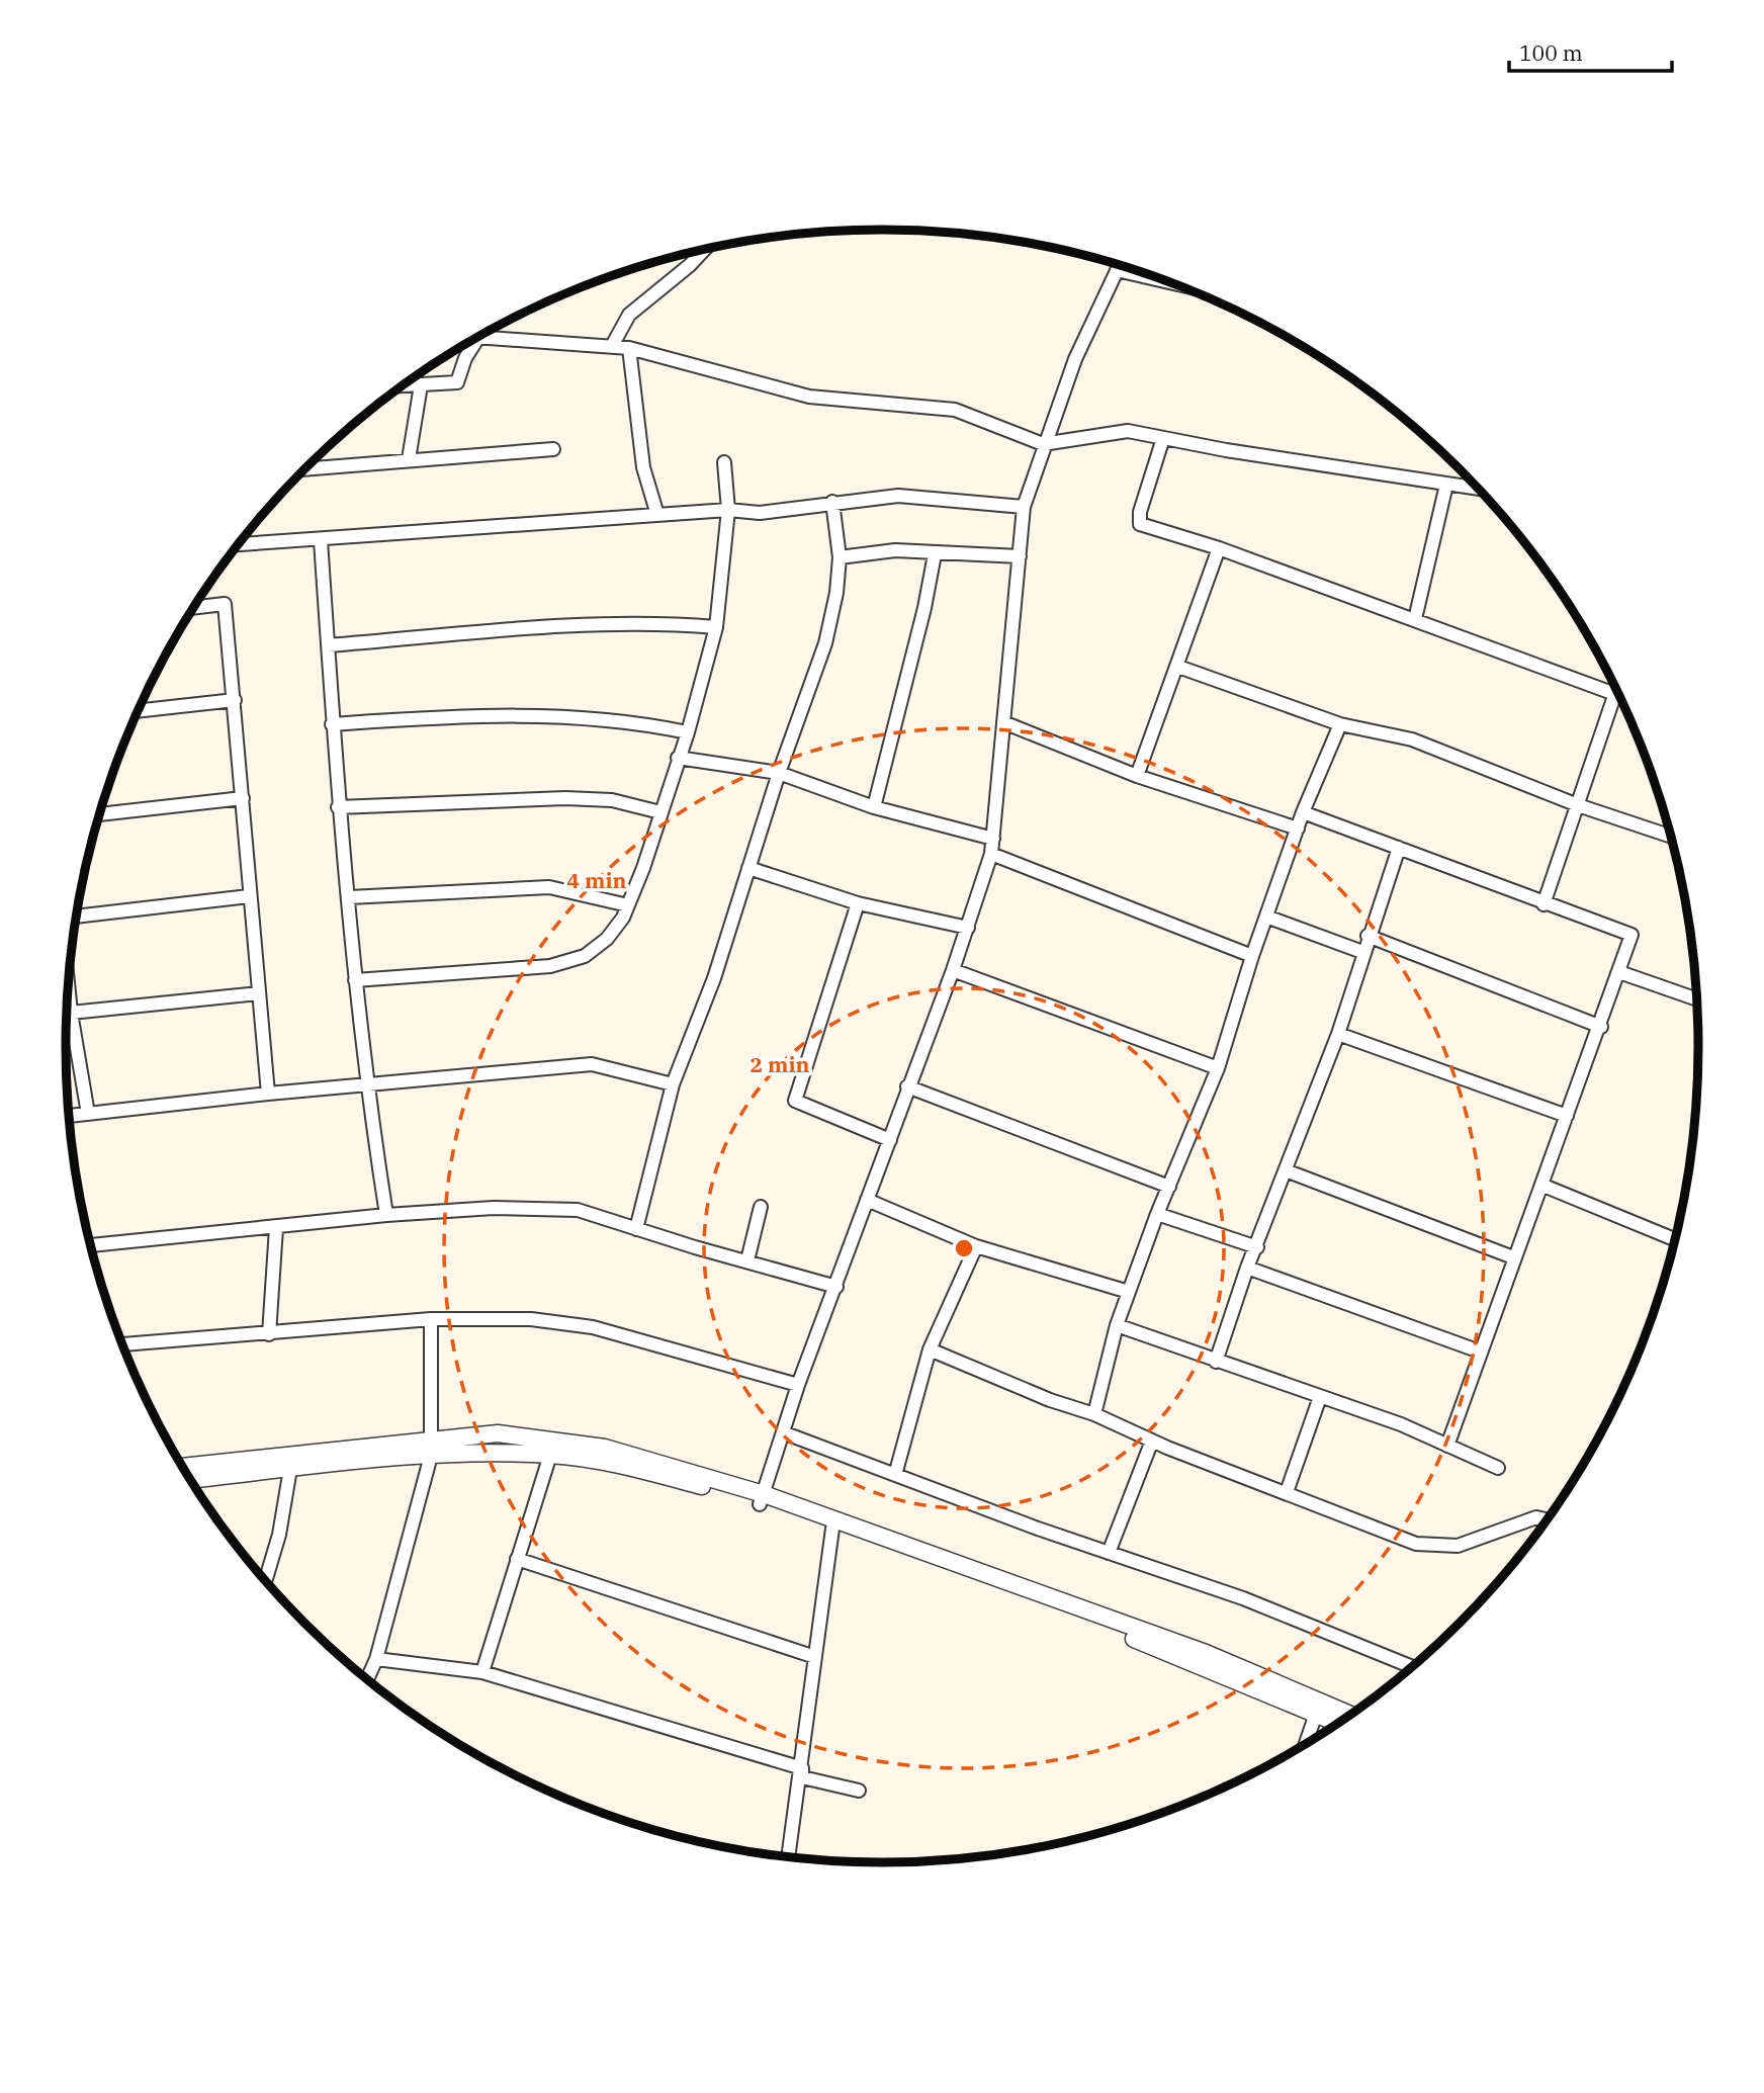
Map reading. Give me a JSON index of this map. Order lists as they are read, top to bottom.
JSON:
{
  "scale_bar": "100 m",
  "rings": ["4 min", "2 min"]
}
